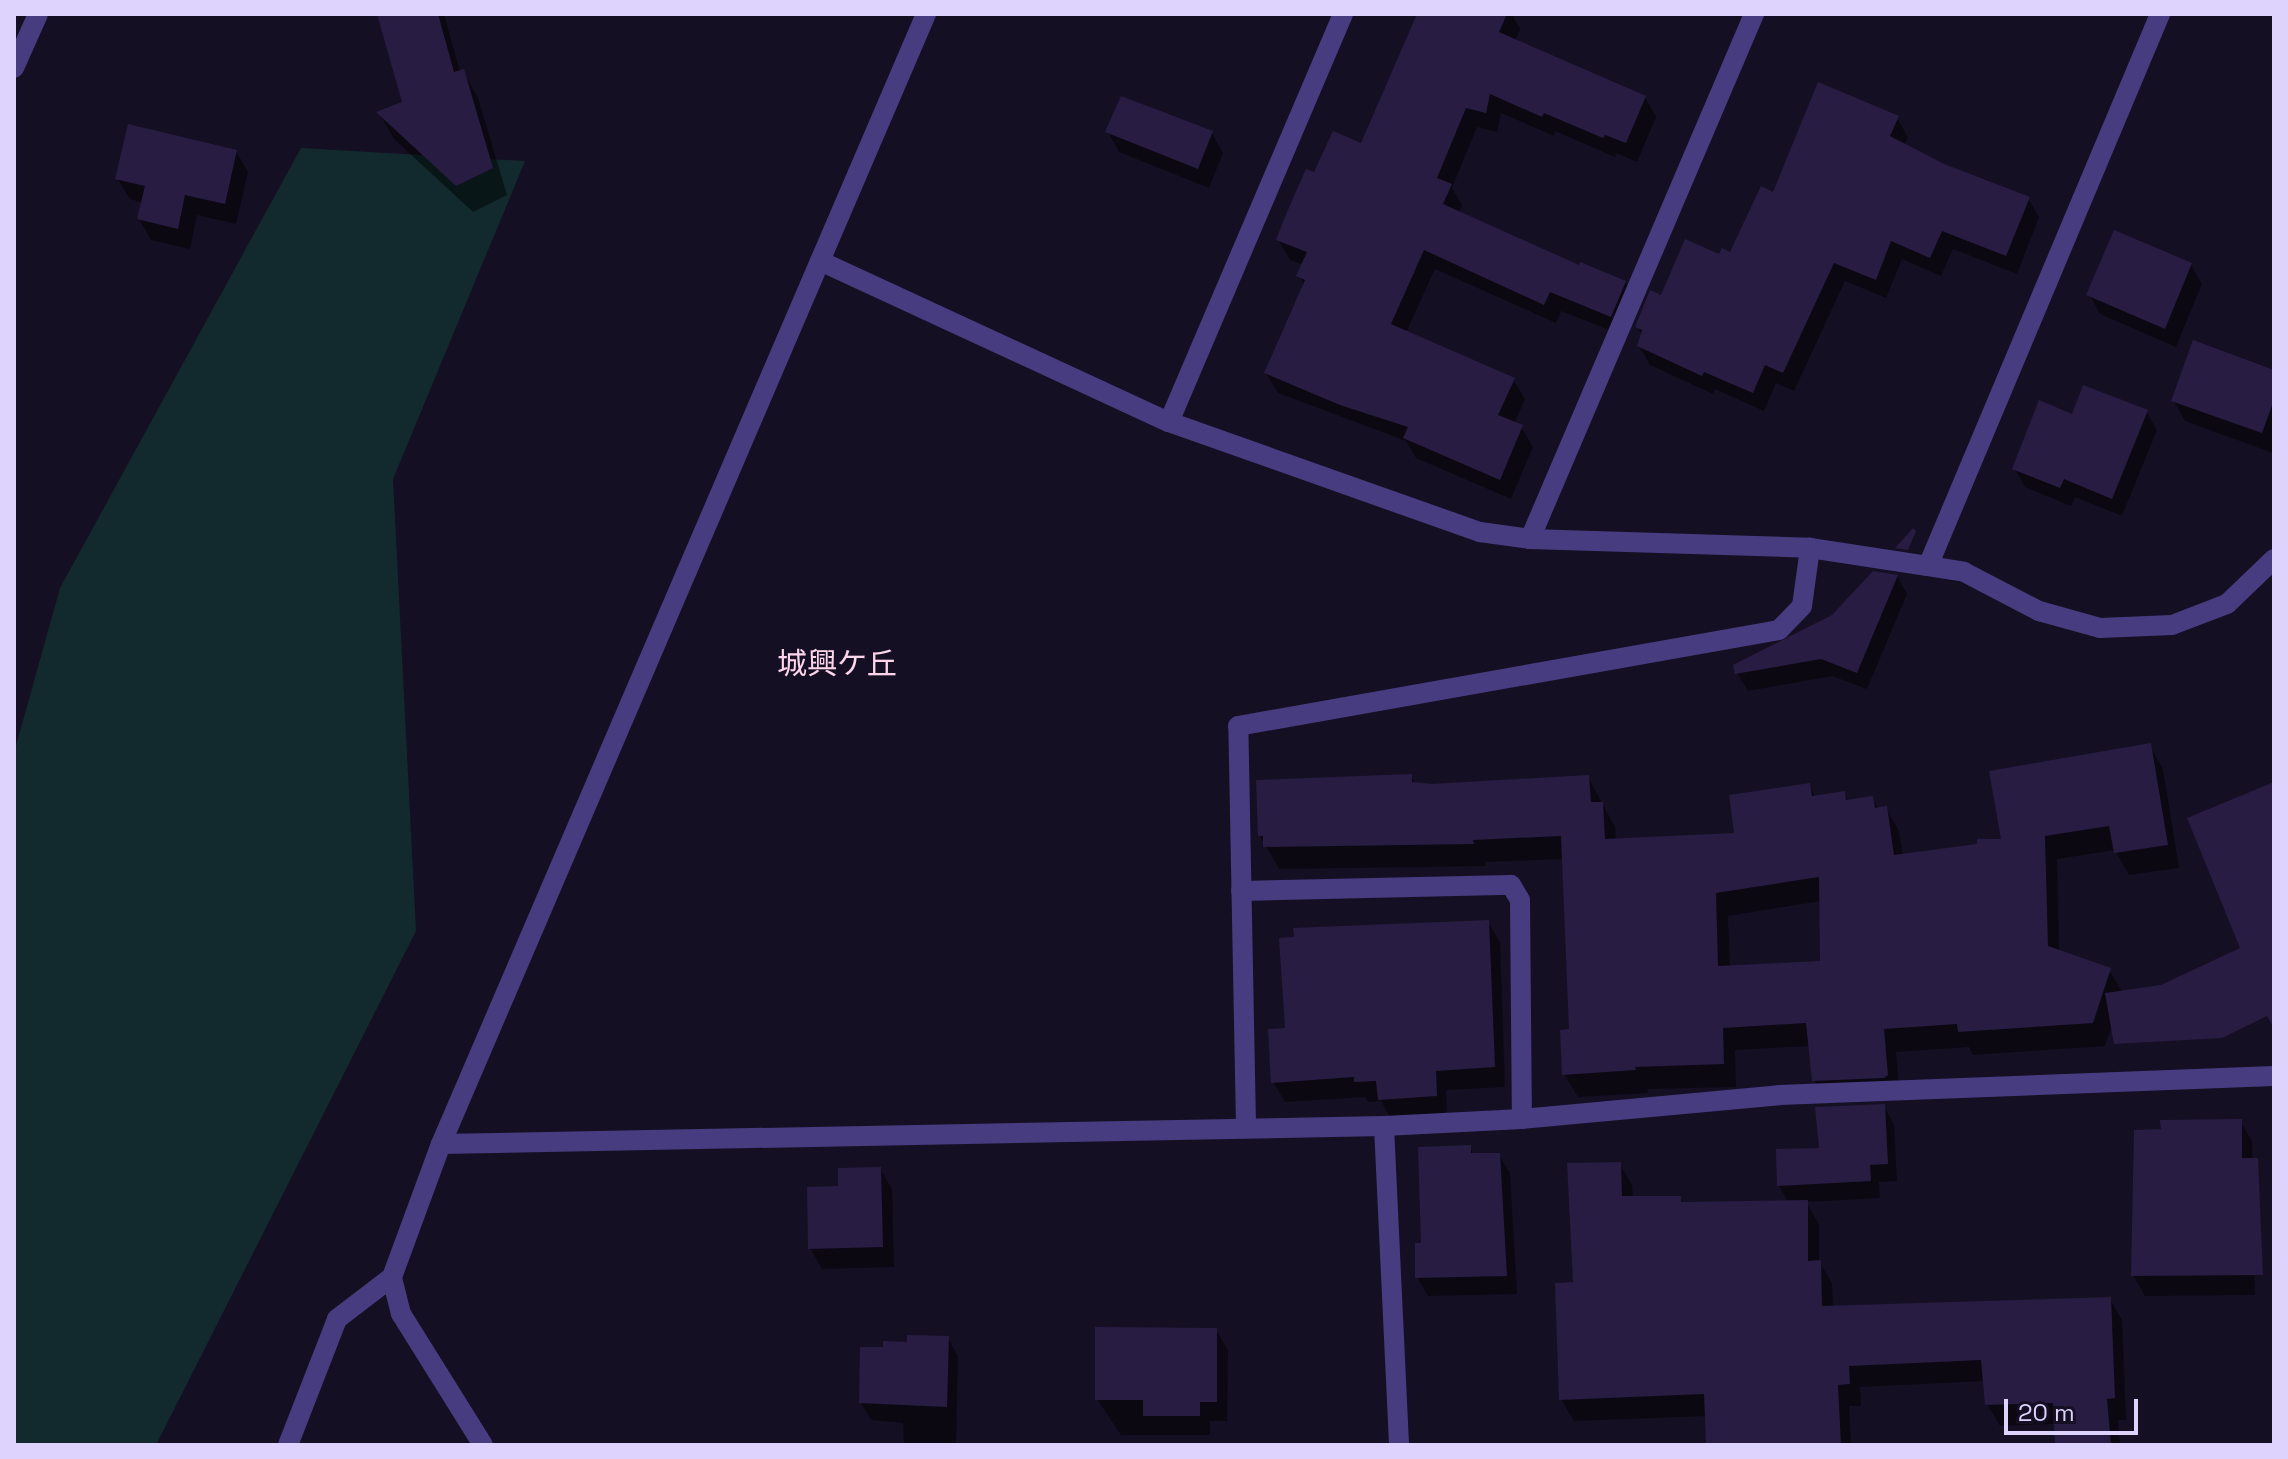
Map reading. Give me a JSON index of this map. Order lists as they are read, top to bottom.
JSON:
{
  "districts": ["城興ケ丘"],
  "scale_bar": "20 m"
}
